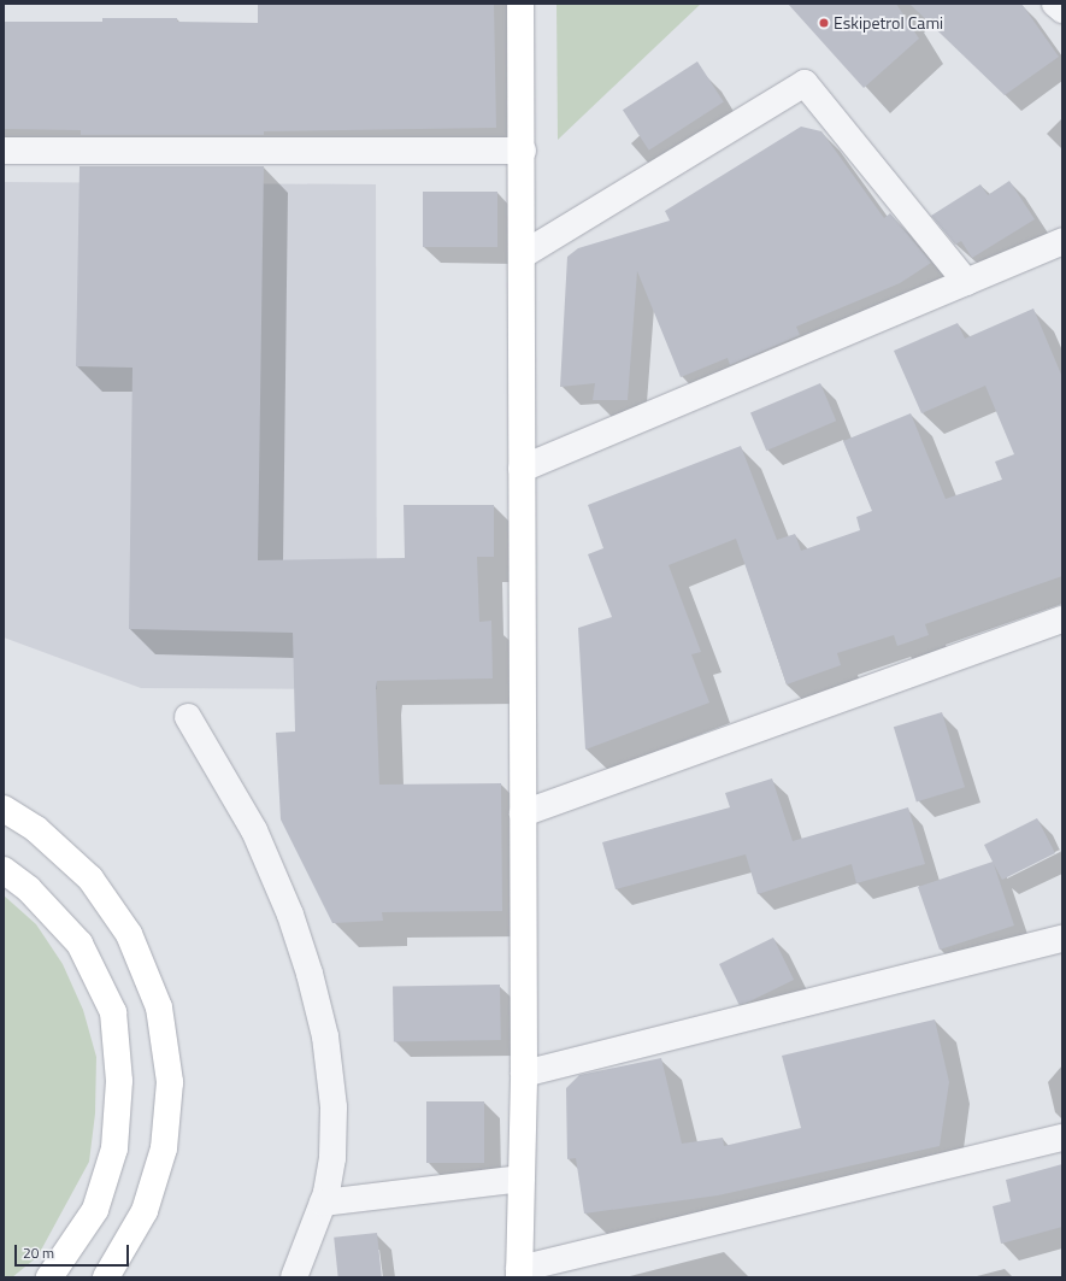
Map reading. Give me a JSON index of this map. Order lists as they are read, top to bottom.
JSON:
{
  "places": ["Eskipetrol Cami"],
  "scale_bar": "20 m"
}
